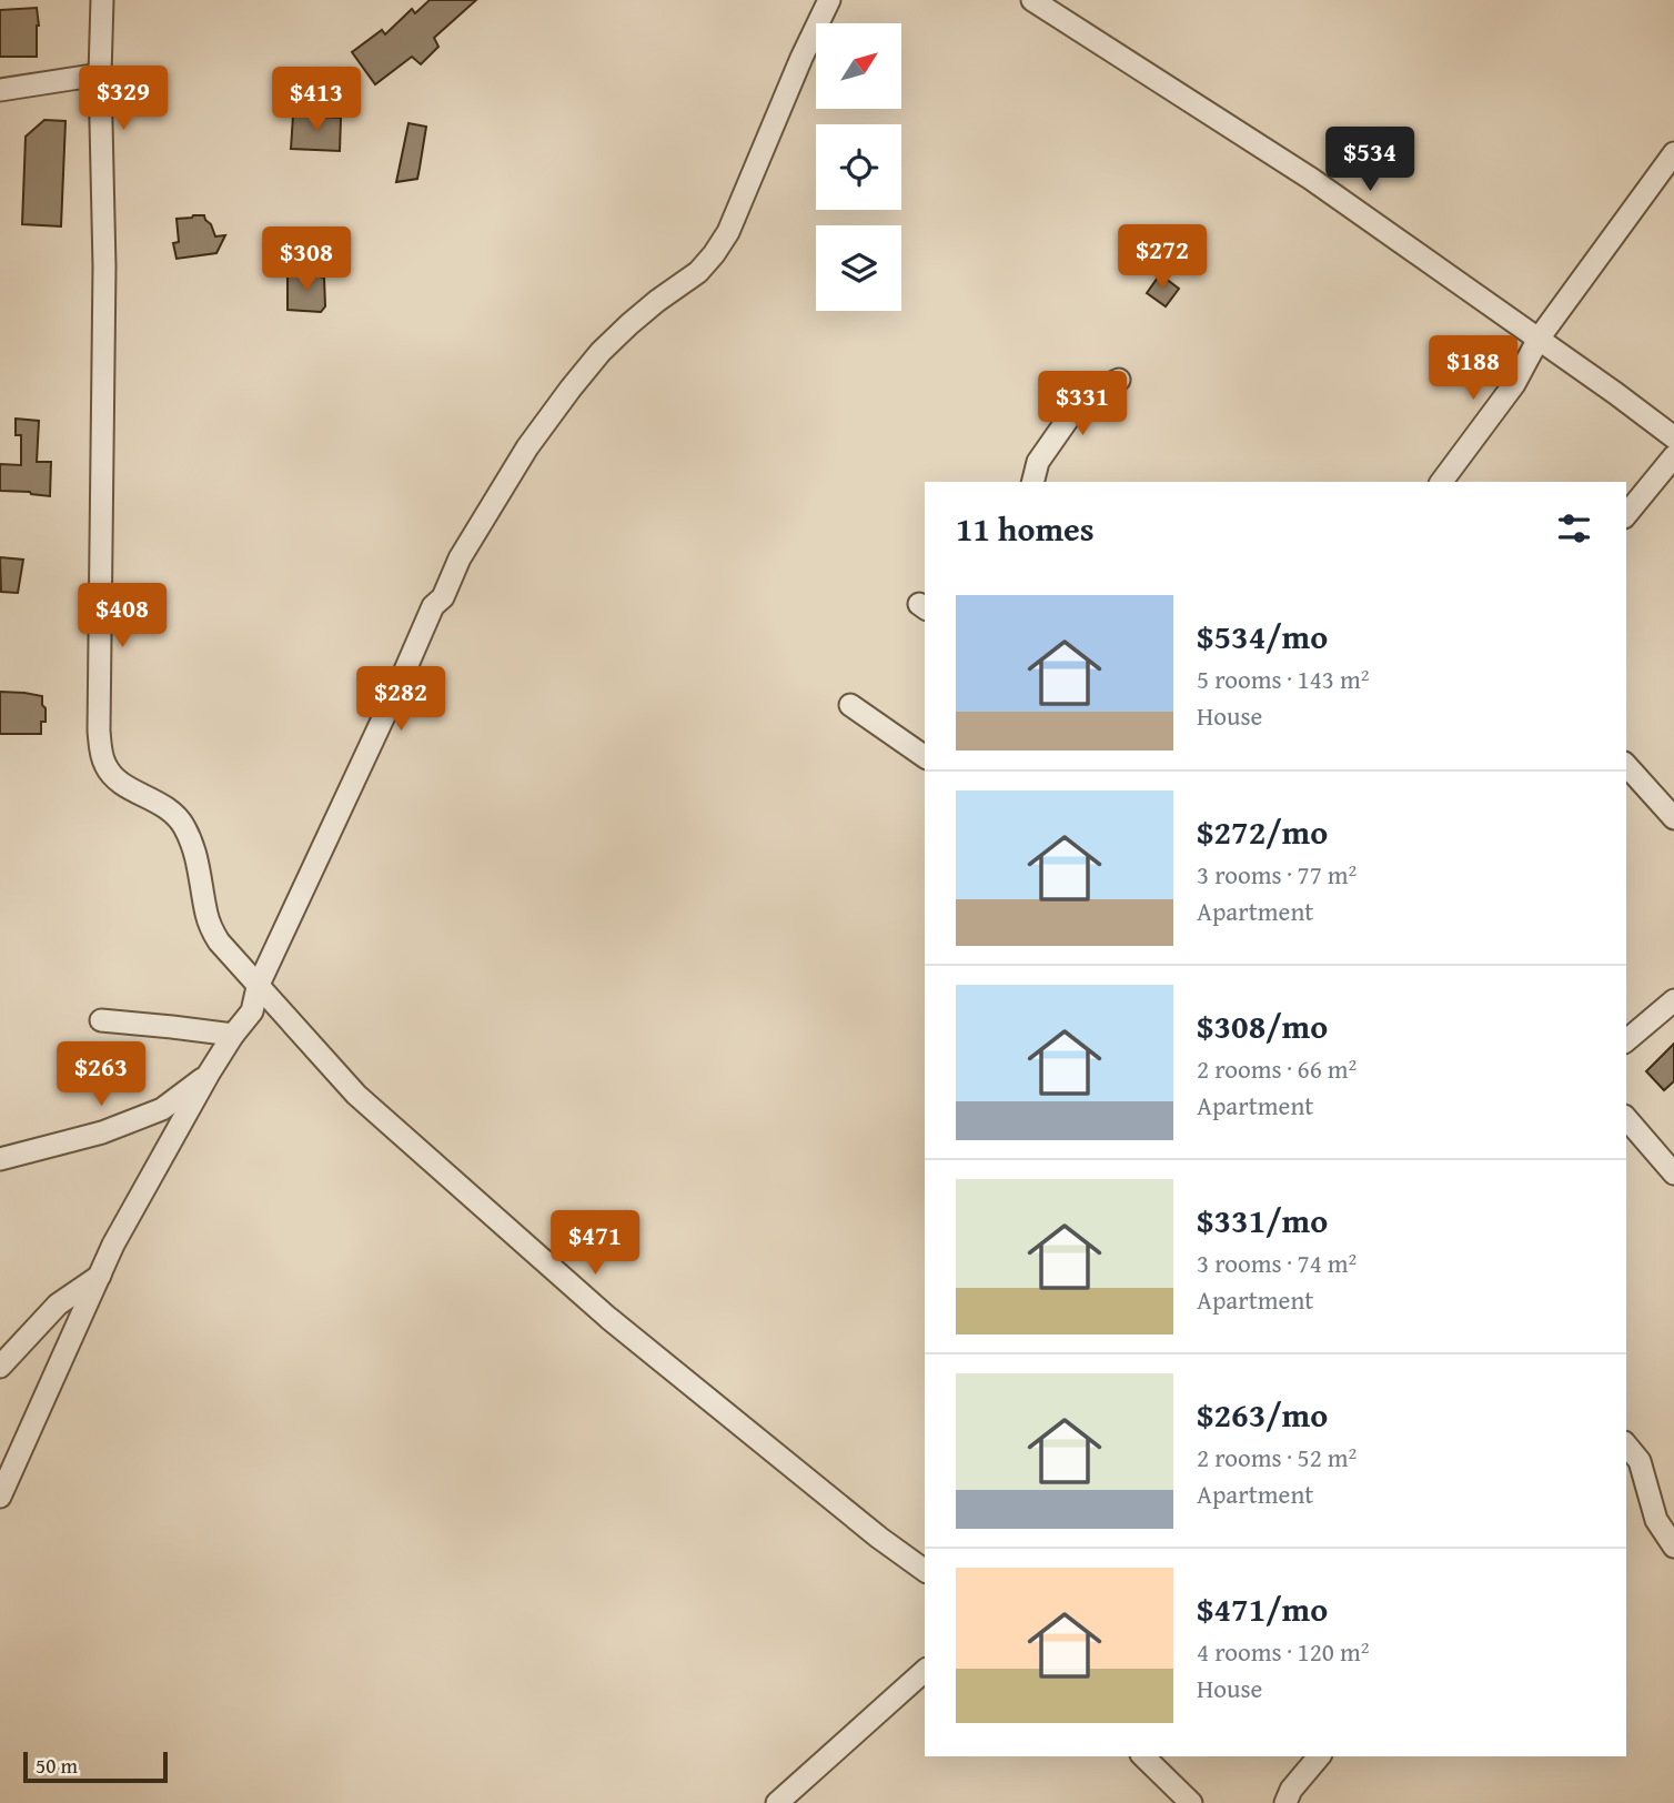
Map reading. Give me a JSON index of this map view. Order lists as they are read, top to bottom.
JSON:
{
  "scale_bar": "50 m",
  "north": "top right",
  "page": {
    "price": [
      "$329",
      "$413",
      "$534",
      "$272",
      "$308",
      "$188",
      "$331",
      "$408",
      "$282",
      "$263",
      "$471"
    ],
    "heading": "11 homes",
    "list": [
      {
        "name": "$534/mo",
        "note": "5 rooms · 143 m² · House"
      },
      {
        "name": "$272/mo",
        "note": "3 rooms · 77 m² · Apartment"
      },
      {
        "name": "$308/mo",
        "note": "2 rooms · 66 m² · Apartment"
      },
      {
        "name": "$331/mo",
        "note": "3 rooms · 74 m² · Apartment"
      },
      {
        "name": "$263/mo",
        "note": "2 rooms · 52 m² · Apartment"
      },
      {
        "name": "$471/mo",
        "note": "4 rooms · 120 m² · House"
      }
    ],
    "scale": "50 m"
  }
}
